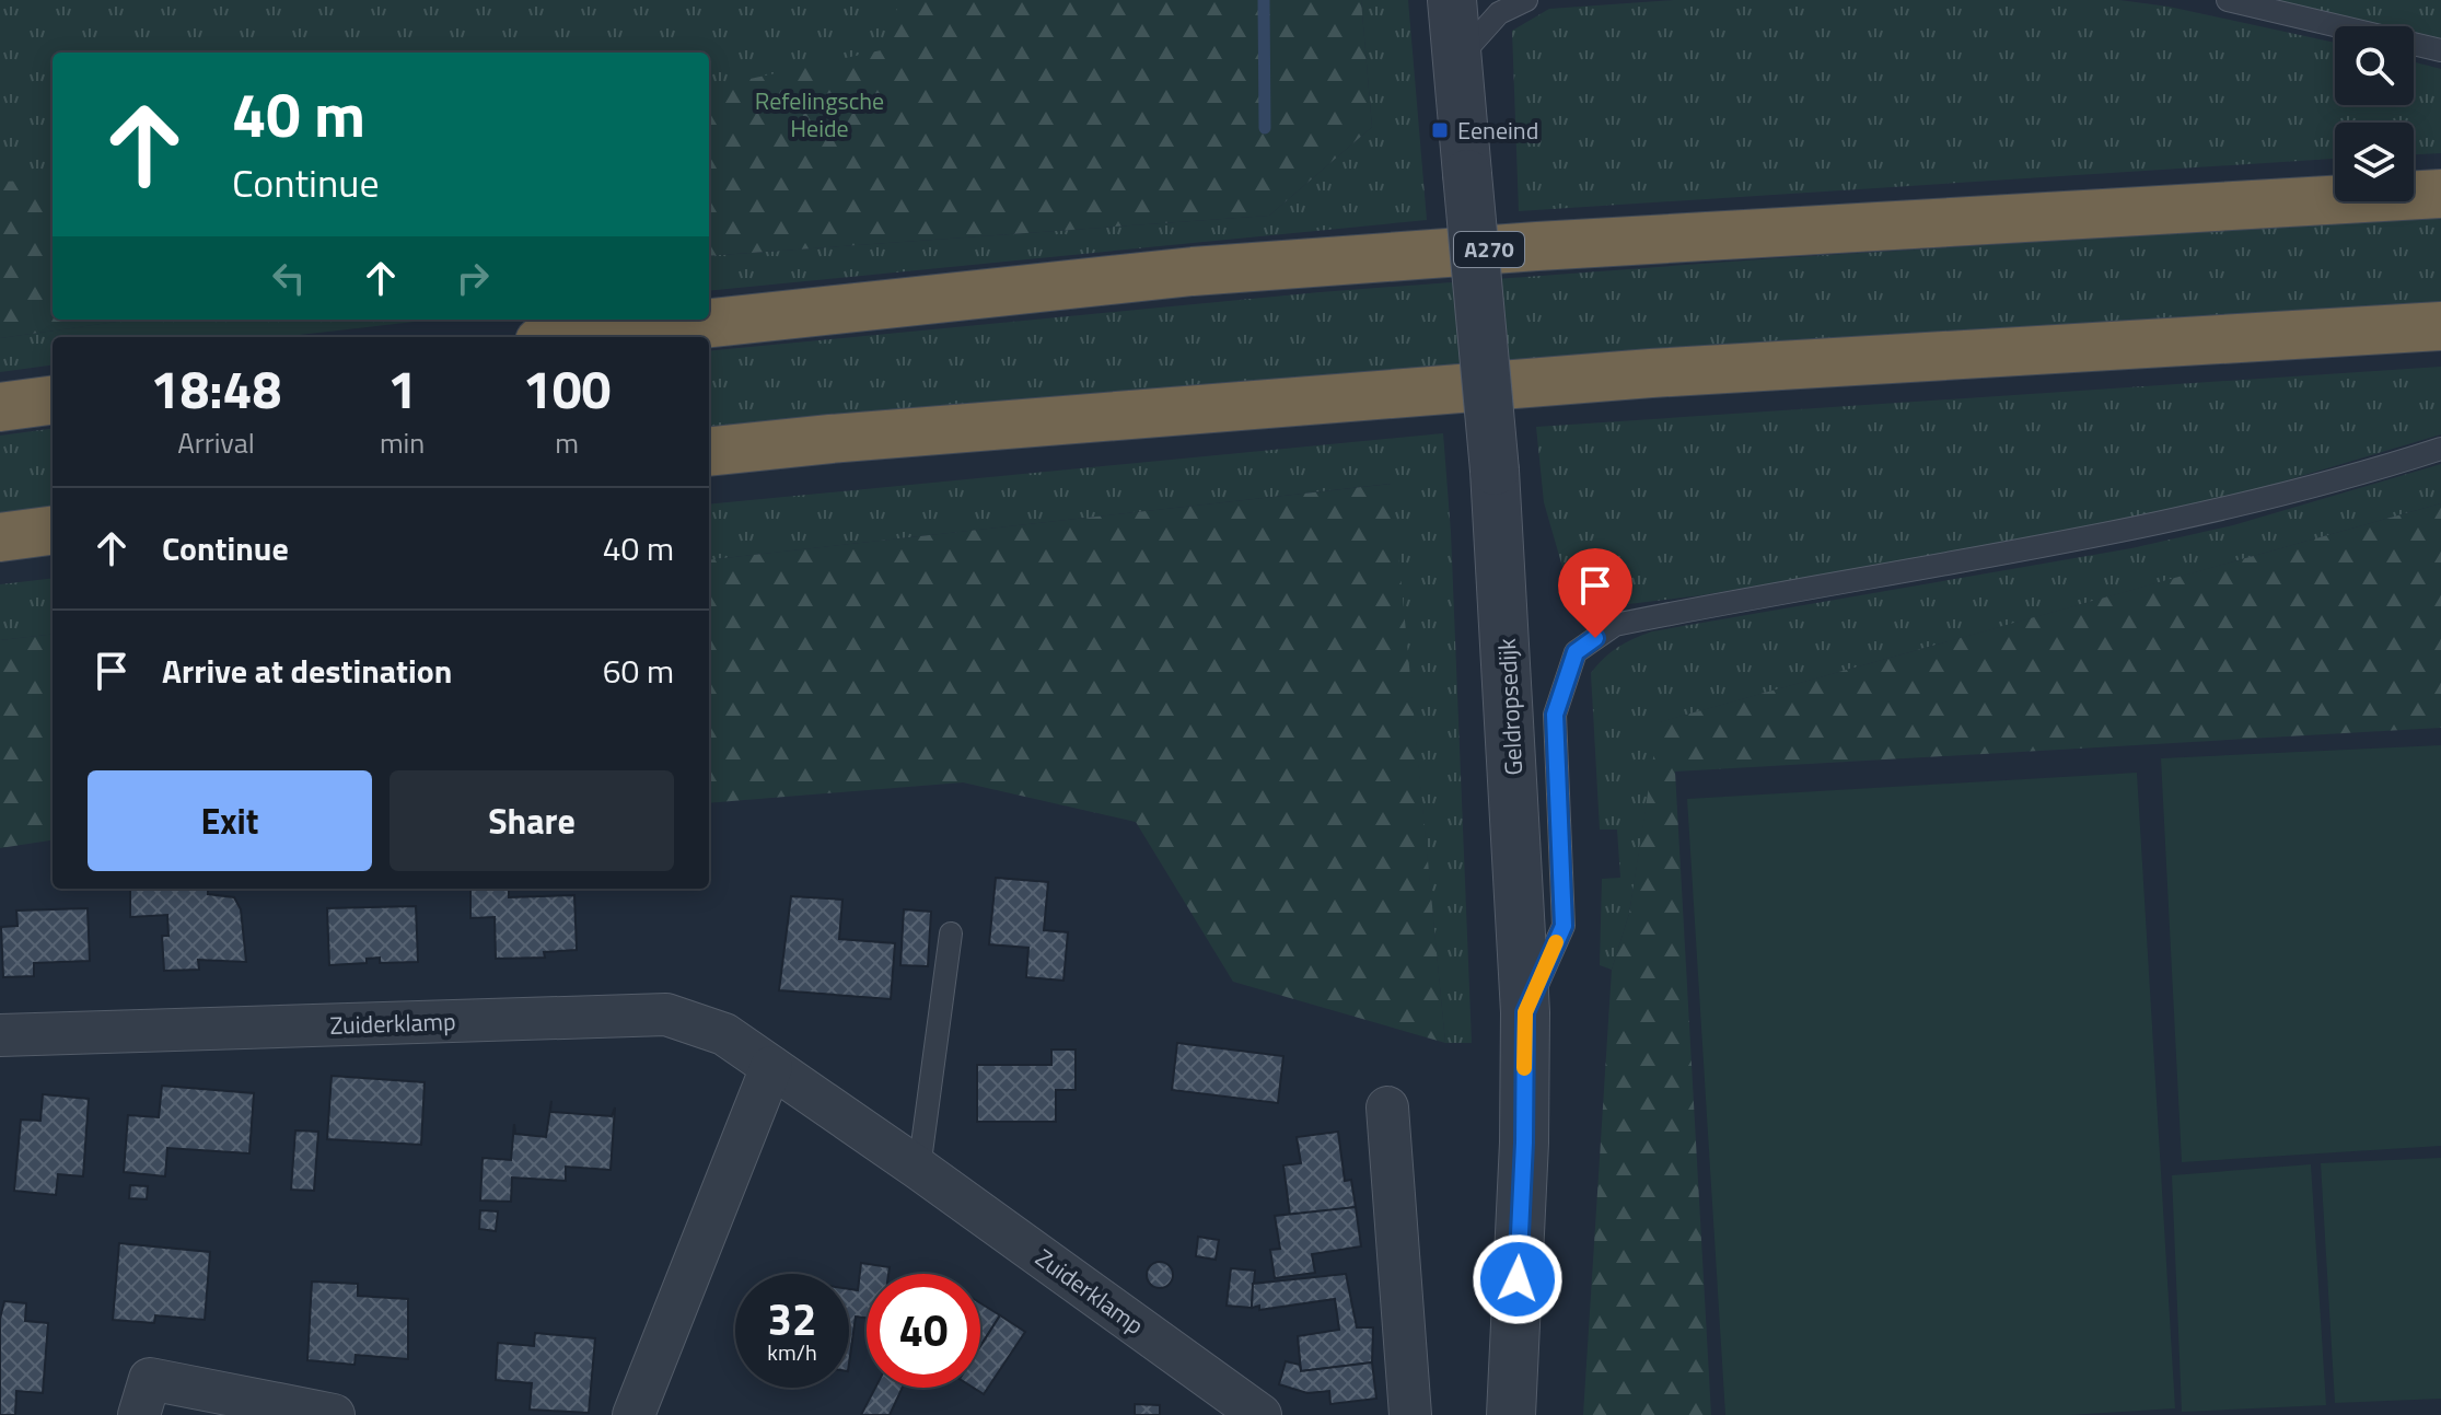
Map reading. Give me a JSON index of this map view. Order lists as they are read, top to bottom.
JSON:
{
  "streets": {
    "highway": ["A270"],
    "street": ["Geldropsedijk", "Zuiderklamp"]
  },
  "parks": ["Refelingsche Heide"],
  "places": {
    "transit": ["Eeneind"]
  },
  "page": {
    "turn": ["40 m", "Continue"],
    "eta": [
      "18:48",
      "Arrival",
      "1",
      "min",
      "100",
      "m"
    ],
    "list": [
      {
        "name": "Continue",
        "value": "40 m"
      },
      {
        "name": "Arrive at destination",
        "value": "60 m"
      }
    ],
    "buttons": ["Exit", "Share"],
    "speed": "32 km/h",
    "limit": "40"
  }
}
